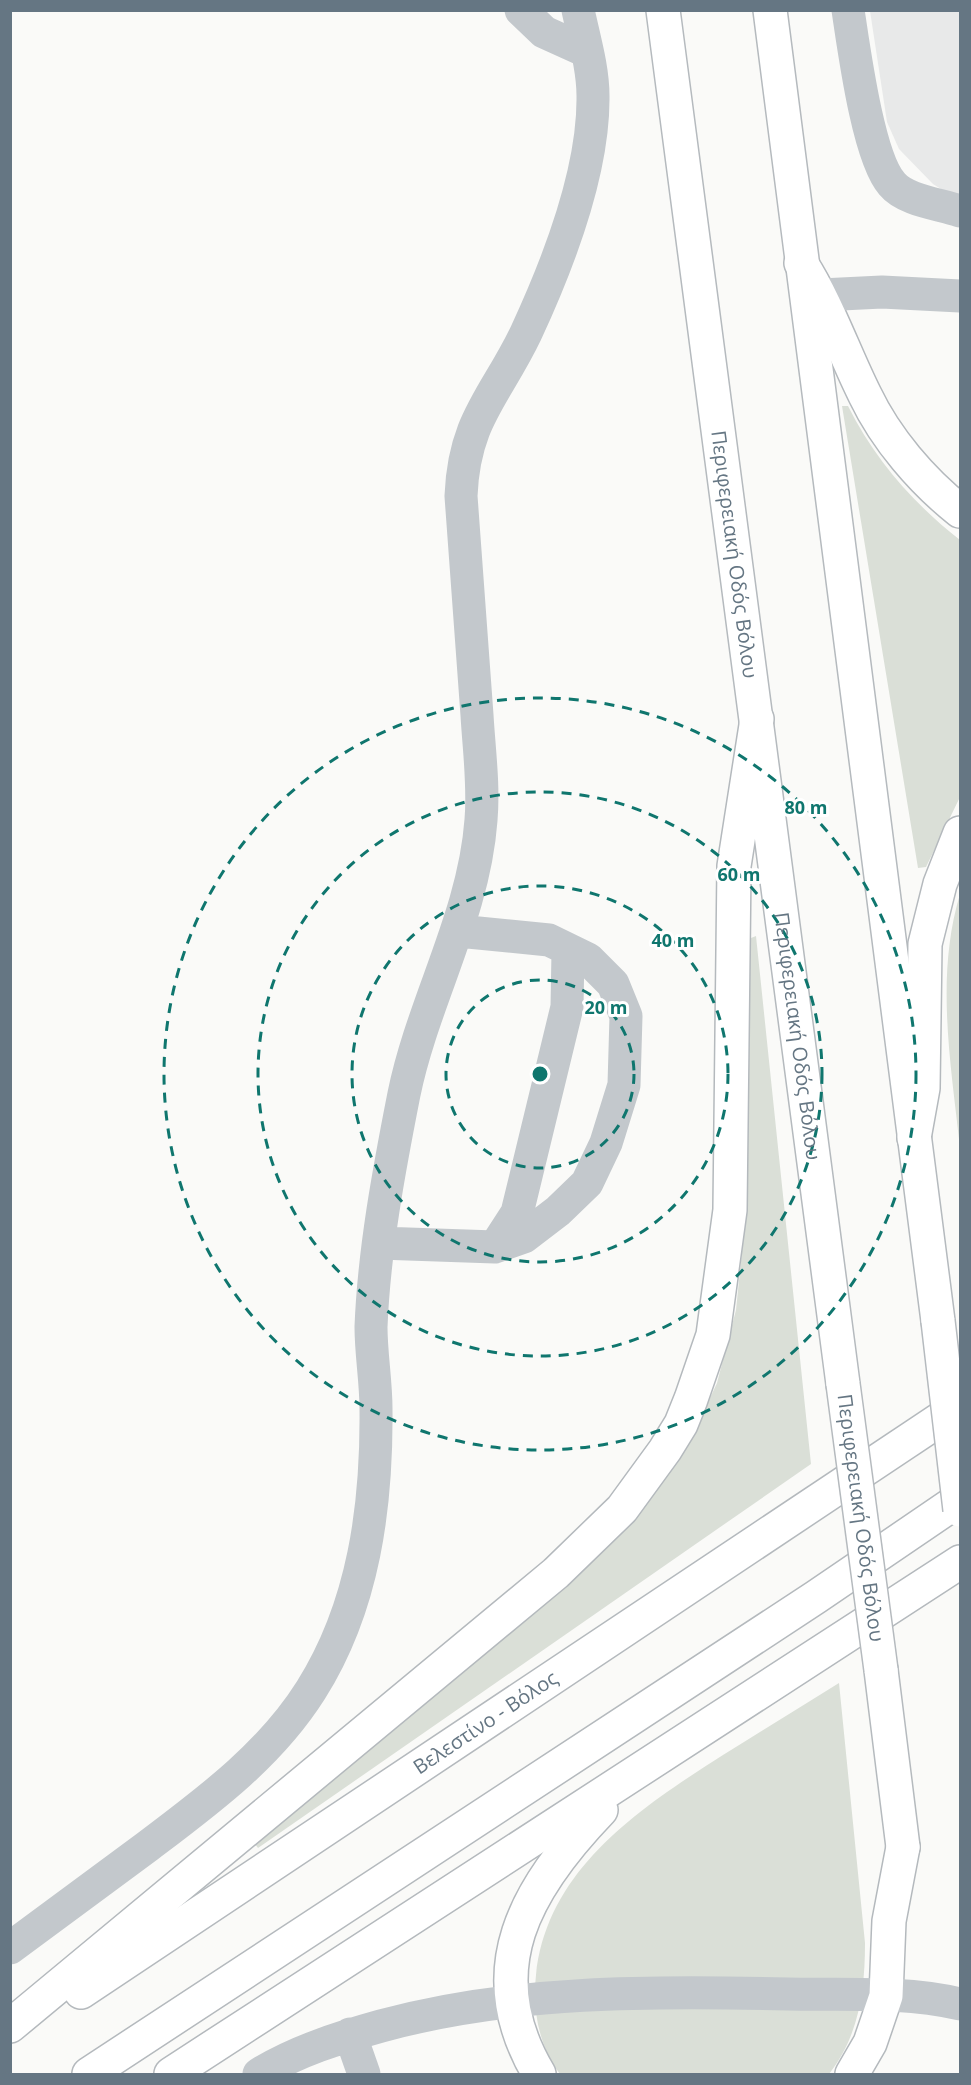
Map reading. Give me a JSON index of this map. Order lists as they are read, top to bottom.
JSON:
{
  "streets": {
    "main road": ["Περιφερειακή Οδός Βόλου", "Βελεστίνο - Βόλος"]
  },
  "rings": [
    "80 m",
    "60 m",
    "40 m",
    "20 m"
  ]
}
